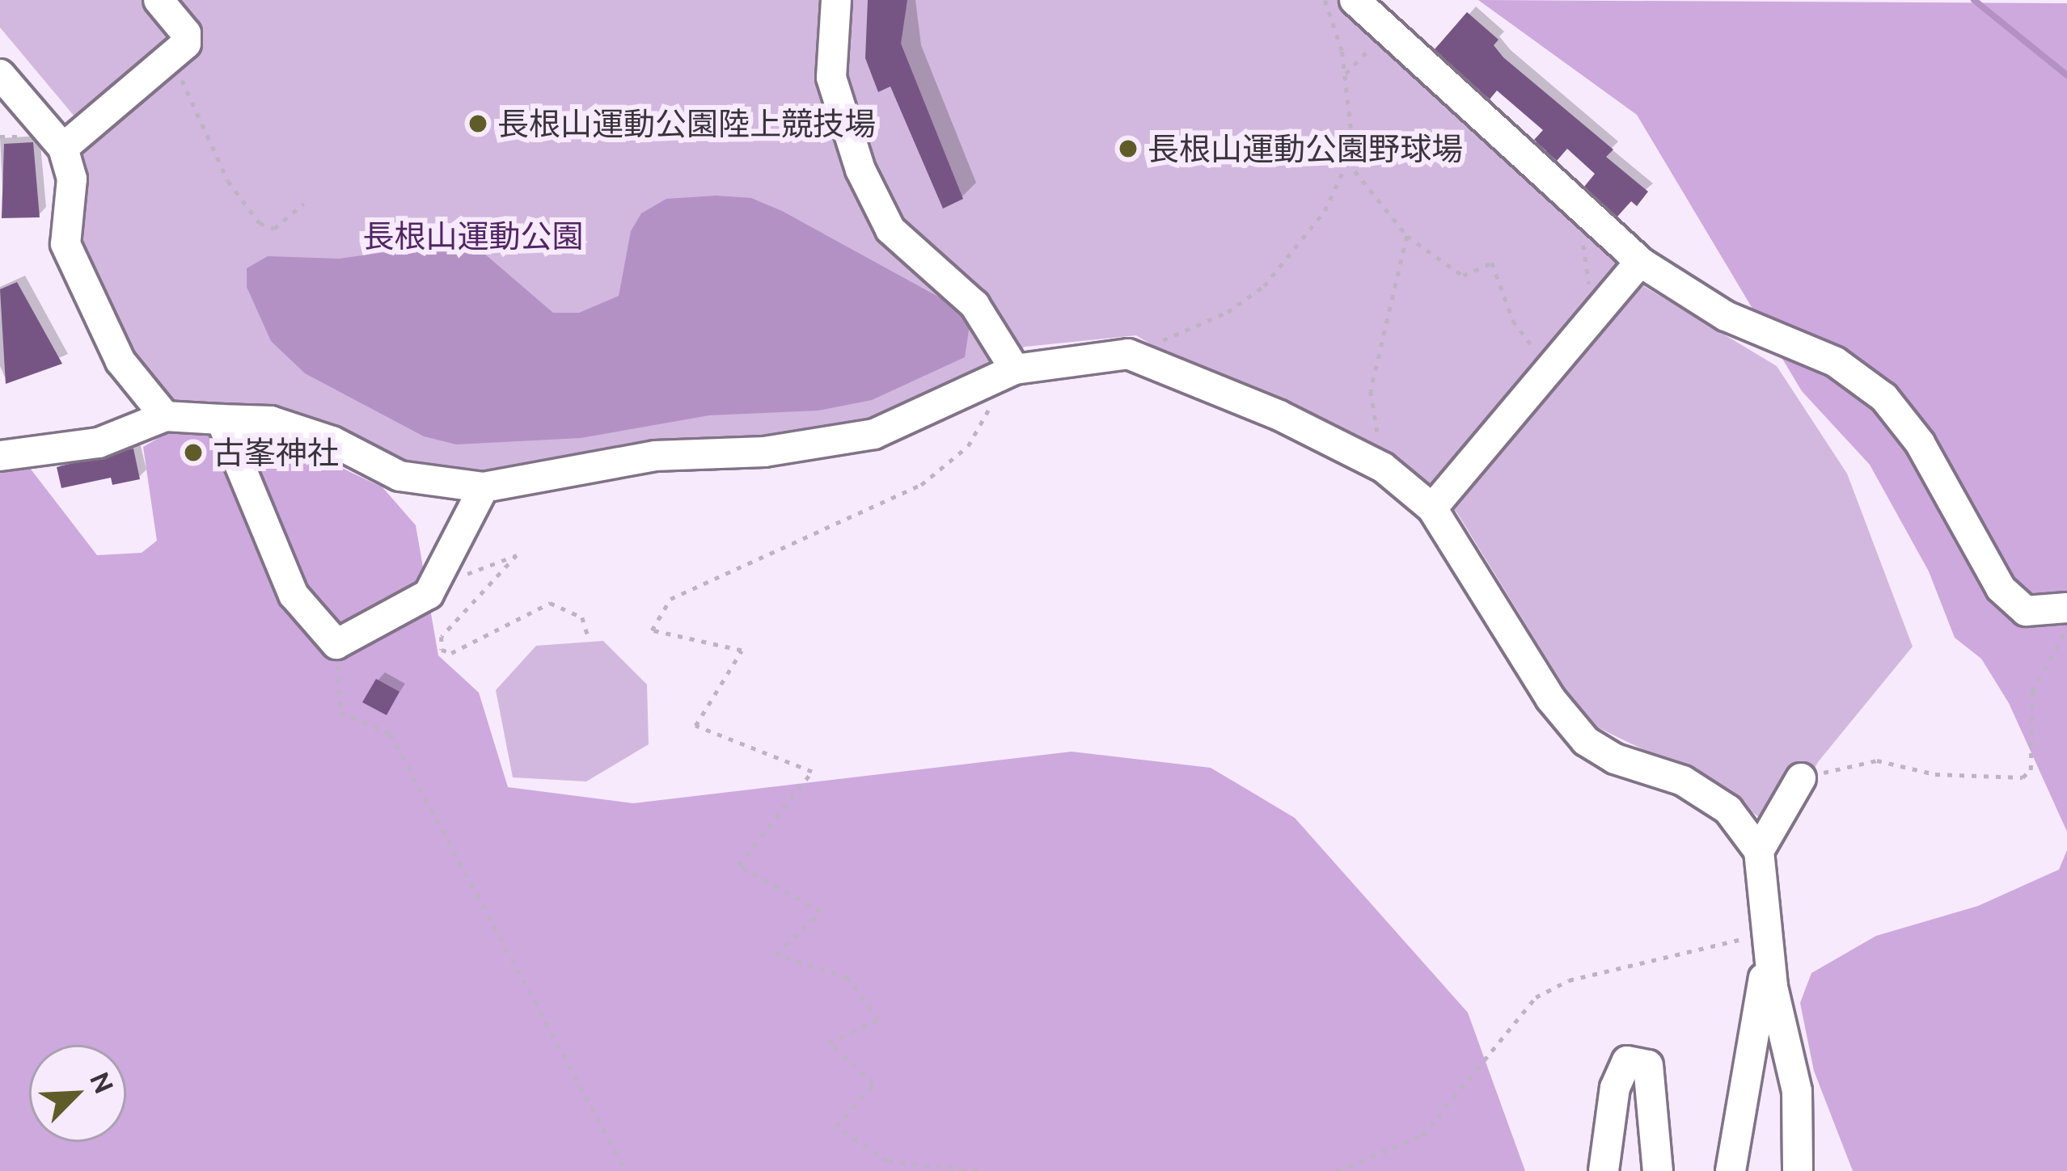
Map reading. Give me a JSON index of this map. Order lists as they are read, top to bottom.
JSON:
{
  "parks": ["長根山運動公園"],
  "places": ["長根山運動公園陸上競技場", "長根山運動公園野球場", "古峯神社"],
  "north": "top right"
}
